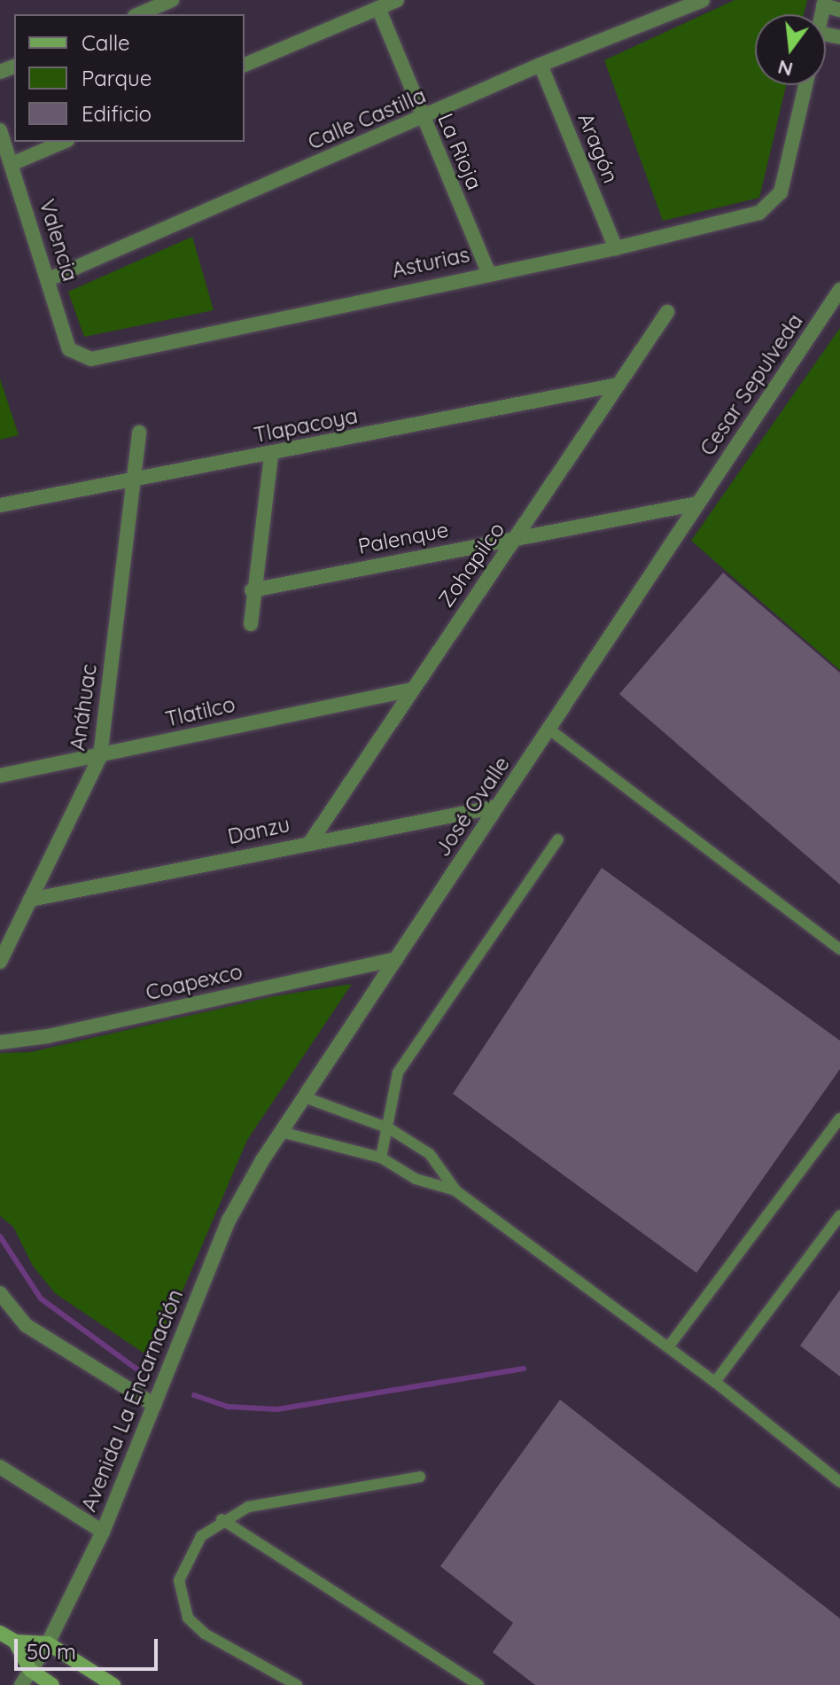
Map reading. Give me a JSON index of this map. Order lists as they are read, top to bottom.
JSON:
{
  "streets": {
    "street": [
      "Calle Castilla",
      "Aragón",
      "La Rioja",
      "Valencia",
      "Asturias",
      "Cesar Sepulveda",
      "Tlapacoya",
      "Palenque",
      "Zohapilco",
      "Anáhuac",
      "Tlatilco",
      "José Ovalle",
      "Danzu",
      "Coapexco",
      "Avenida La Encarnación"
    ]
  },
  "crossings": [
    ["Calle Castilla", "Aragón"],
    ["Calle Castilla", "La Rioja"],
    ["Calle Castilla", "Valencia"],
    ["Aragón", "Asturias"],
    ["La Rioja", "Asturias"],
    ["Valencia", "Asturias"],
    ["Cesar Sepulveda", "Palenque"],
    ["Cesar Sepulveda", "José Ovalle"],
    ["Tlapacoya", "Zohapilco"],
    ["Tlapacoya", "Anáhuac"],
    ["Palenque", "Zohapilco"],
    ["Palenque", "José Ovalle"],
    ["Zohapilco", "Tlatilco"],
    ["Zohapilco", "Danzu"],
    ["Anáhuac", "Tlatilco"],
    ["Anáhuac", "Danzu"],
    ["José Ovalle", "Danzu"],
    ["José Ovalle", "Coapexco"],
    ["José Ovalle", "Avenida La Encarnación"]
  ],
  "legend": ["Calle", "Parque", "Edificio"],
  "scale_bar": "50 m",
  "north": "bottom"
}
